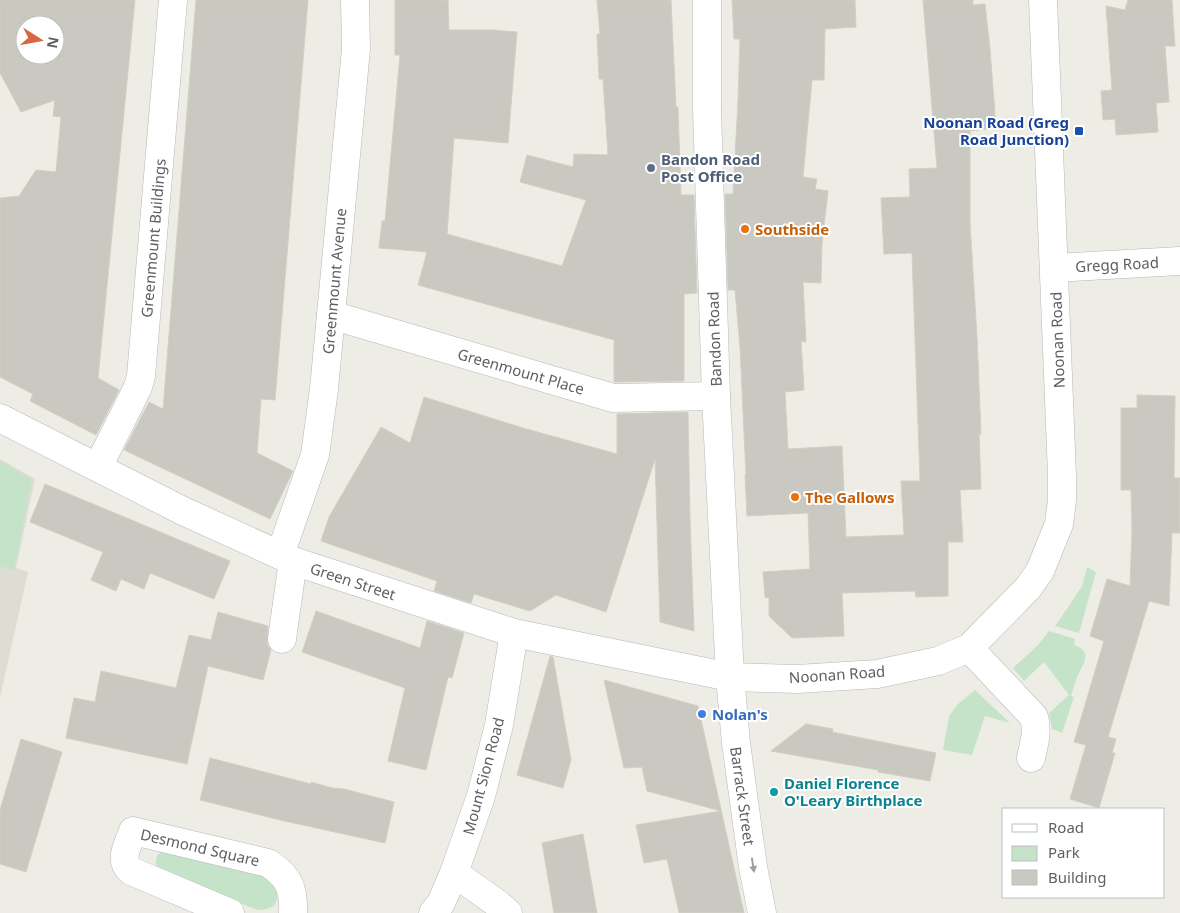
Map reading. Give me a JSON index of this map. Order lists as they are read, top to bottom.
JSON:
{
  "streets": {
    "street": [
      "Greenmount Buildings",
      "Gregg Road",
      "Greenmount Avenue",
      "Bandon Road",
      "Noonan Road",
      "Greenmount Place",
      "Green Street",
      "Mount Sion Road",
      "Barrack Street",
      "Desmond Square"
    ]
  },
  "crossings": [
    ["Greenmount Buildings", "Green Street"],
    ["Gregg Road", "Noonan Road"],
    ["Greenmount Avenue", "Greenmount Place"],
    ["Greenmount Avenue", "Green Street"],
    ["Bandon Road", "Noonan Road"],
    ["Bandon Road", "Greenmount Place"],
    ["Bandon Road", "Green Street"],
    ["Bandon Road", "Barrack Street"],
    ["Noonan Road", "Green Street"],
    ["Noonan Road", "Barrack Street"],
    ["Green Street", "Mount Sion Road"],
    ["Green Street", "Barrack Street"]
  ],
  "one_way": ["Barrack Street"],
  "places": {
    "transit": ["Noonan Road (Greg Road Junction)"],
    "other": [
      "Bandon Road Post Office",
      "Southside",
      "The Gallows",
      "Nolan's",
      "Daniel Florence O'Leary Birthplace"
    ]
  },
  "legend": ["Road", "Park", "Building"],
  "north": "right"
}
